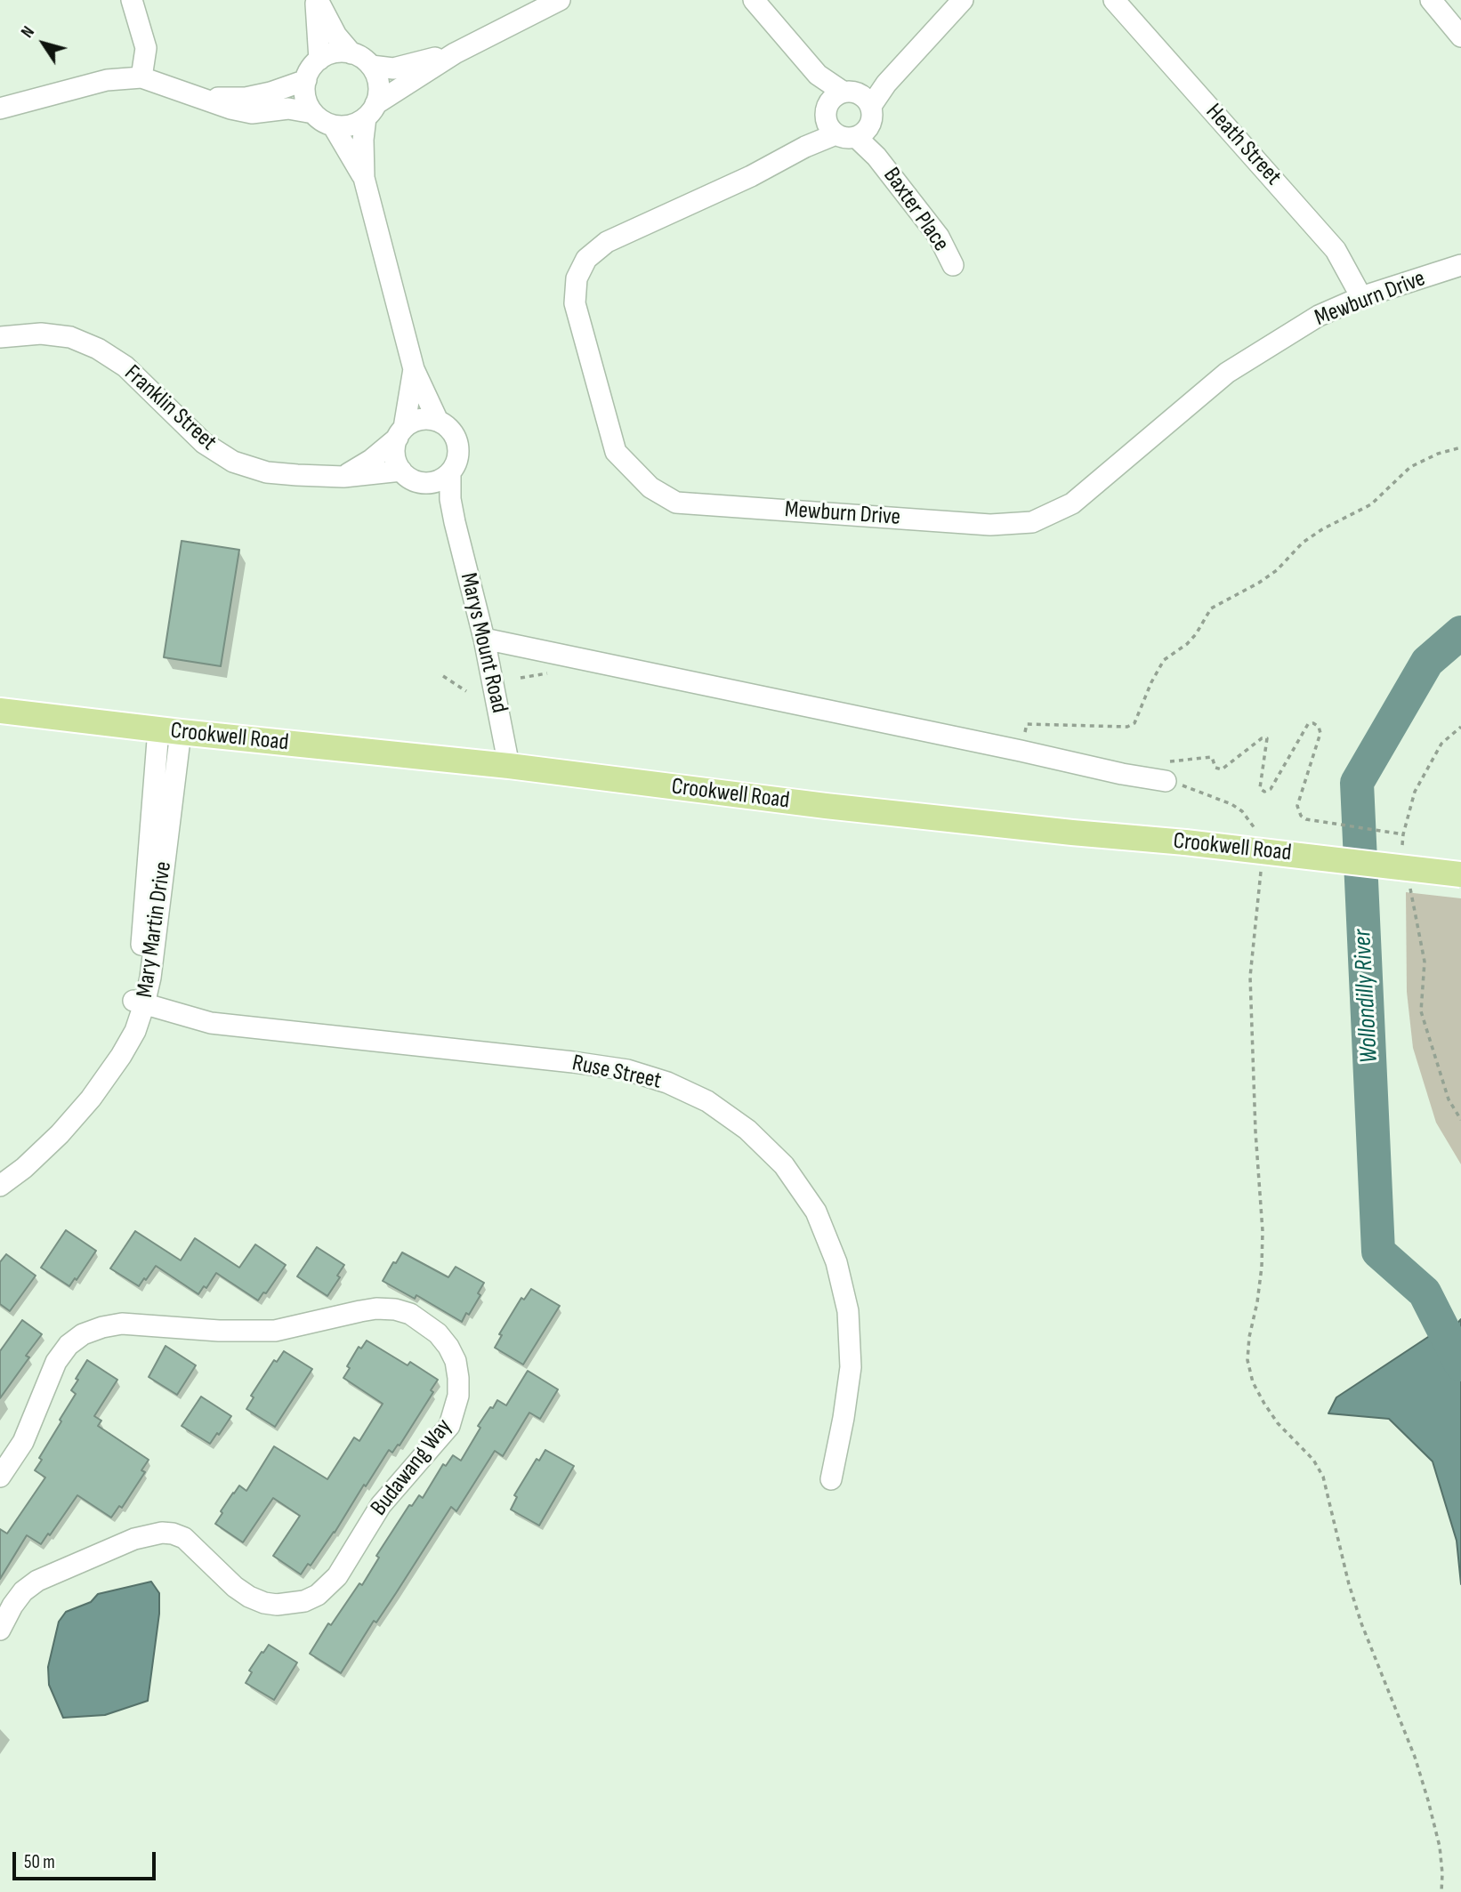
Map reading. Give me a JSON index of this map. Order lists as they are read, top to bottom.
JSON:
{
  "streets": {
    "main road": ["Crookwell Road"],
    "street": [
      "Heath Street",
      "Baxter Place",
      "Mewburn Drive",
      "Franklin Street",
      "Marys Mount Road",
      "Mary Martin Drive",
      "Ruse Street",
      "Budawang Way"
    ]
  },
  "crossings": [
    ["Heath Street", "Mewburn Drive"],
    ["Baxter Place", "Mewburn Drive"],
    ["Franklin Street", "Marys Mount Road"],
    ["Marys Mount Road", "Crookwell Road"],
    ["Crookwell Road", "Mary Martin Drive"],
    ["Mary Martin Drive", "Ruse Street"]
  ],
  "water": ["Wollondilly River"],
  "scale_bar": "50 m",
  "north": "top left"
}
